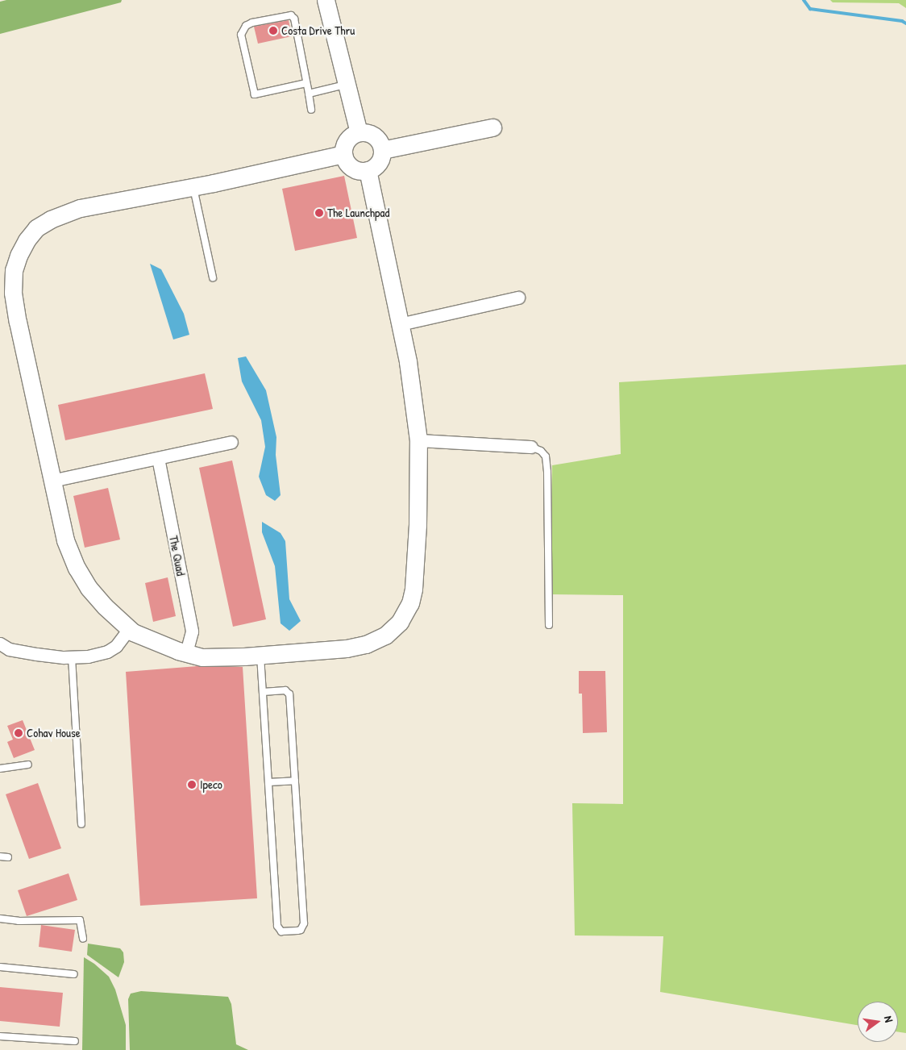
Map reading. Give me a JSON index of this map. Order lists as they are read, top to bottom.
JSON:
{
  "streets": {
    "street": ["The Quad"]
  },
  "places": [
    "Costa Drive Thru",
    "The Launchpad",
    "Cohav House",
    "Ipeco"
  ],
  "north": "right"
}
